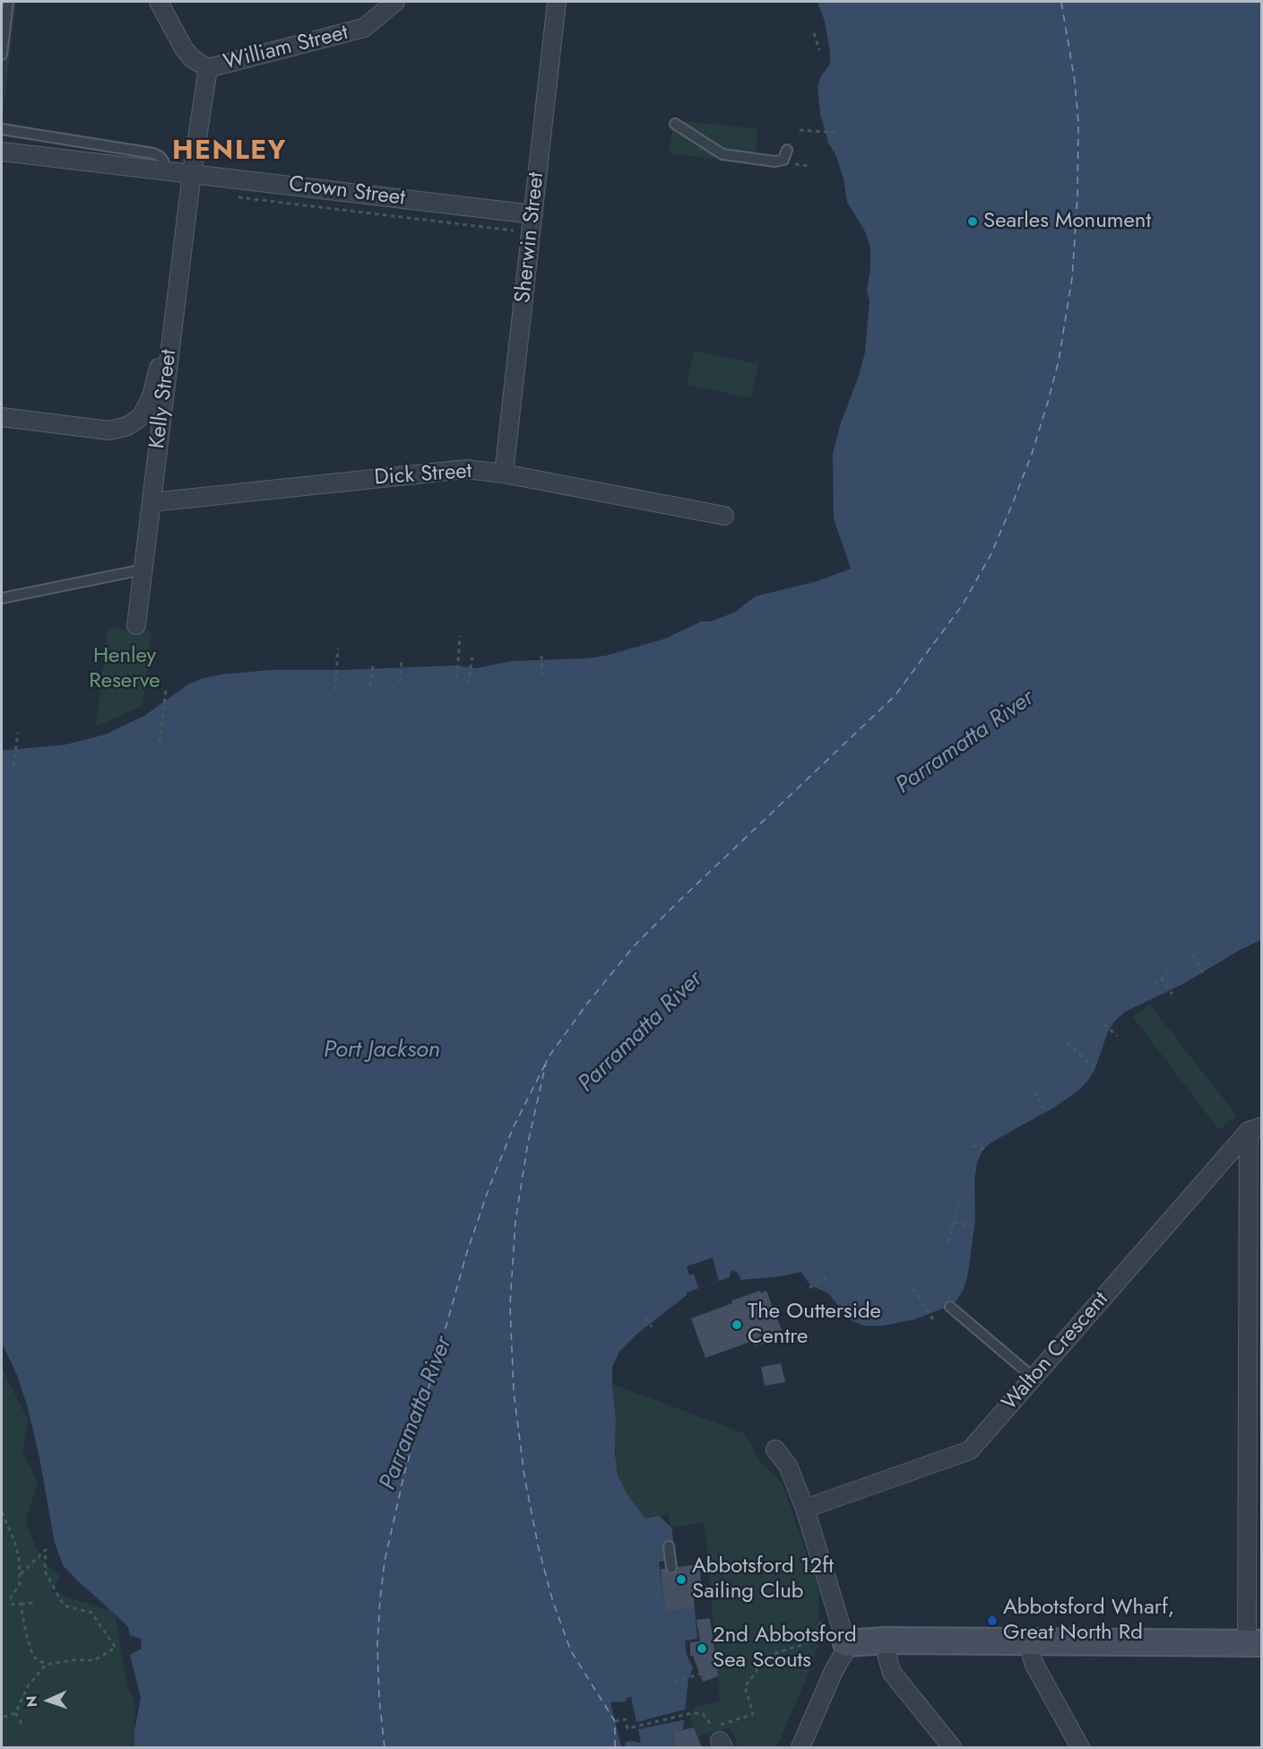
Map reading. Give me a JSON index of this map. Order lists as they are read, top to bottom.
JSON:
{
  "streets": {
    "street": [
      "William Street",
      "Crown Street",
      "Sherwin Street",
      "Kelly Street",
      "Dick Street",
      "Walton Crescent"
    ]
  },
  "crossings": [
    ["William Street", "Crown Street"],
    ["William Street", "Kelly Street"],
    ["Crown Street", "Sherwin Street"],
    ["Crown Street", "Kelly Street"],
    ["Sherwin Street", "Dick Street"],
    ["Kelly Street", "Dick Street"]
  ],
  "districts": ["HENLEY"],
  "water": ["Parramatta River", "Port Jackson"],
  "parks": ["Henley Reserve"],
  "places": [
    "Searles Monument",
    "The Outterside Centre",
    "Abbotsford 12ft Sailing Club",
    "Abbotsford Wharf, Great North Rd",
    "2nd Abbotsford Sea Scouts"
  ],
  "north": "left"
}
